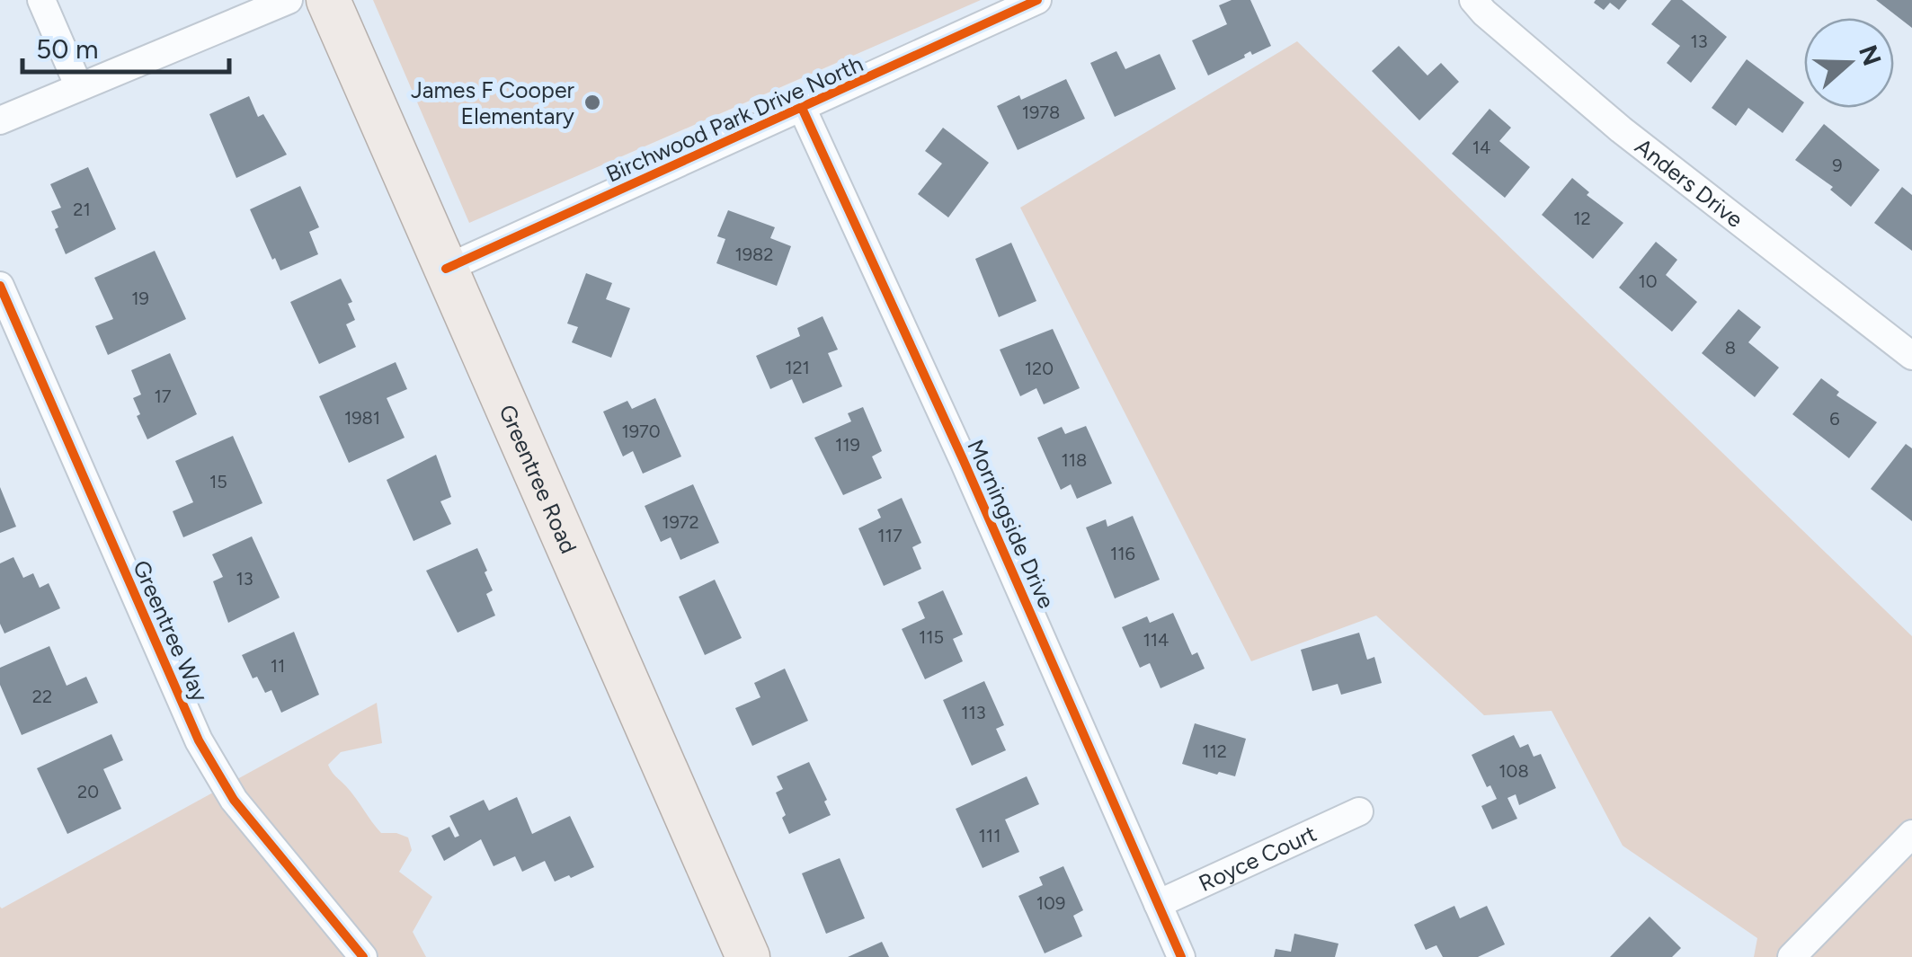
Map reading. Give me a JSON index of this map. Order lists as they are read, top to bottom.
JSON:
{
  "streets": {
    "main road": ["Greentree Road"],
    "street": [
      "Birchwood Park Drive North",
      "Anders Drive",
      "Morningside Drive",
      "Greentree Way",
      "Royce Court"
    ]
  },
  "crossings": [
    ["Birchwood Park Drive North", "Greentree Road"],
    ["Birchwood Park Drive North", "Morningside Drive"],
    ["Morningside Drive", "Royce Court"]
  ],
  "places": ["James F Cooper Elementary"],
  "house_numbers": [
    "13",
    "1978",
    "14",
    "9",
    "21",
    "12",
    "1982",
    "10",
    "19",
    "8",
    "121",
    "120",
    "17",
    "1981",
    "6",
    "1970",
    "119",
    "118",
    "15",
    "1972",
    "117",
    "116",
    "13",
    "115",
    "114",
    "11",
    "22",
    "113",
    "112",
    "108",
    "20",
    "111",
    "109"
  ],
  "scale_bar": "50 m",
  "north": "right"
}
